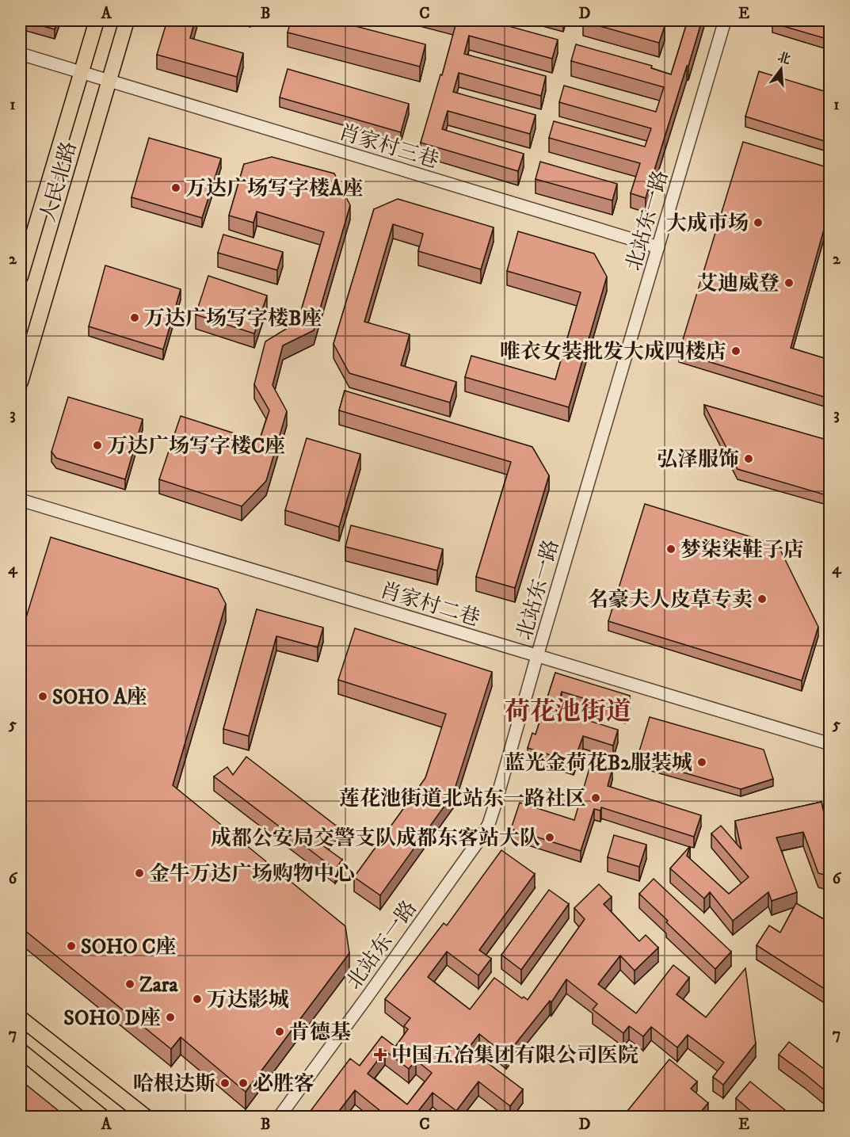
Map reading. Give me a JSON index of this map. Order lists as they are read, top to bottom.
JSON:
{
  "streets": {
    "main road": ["人民北路"],
    "street": ["肖家村三巷", "北站东一路", "肖家村二巷"]
  },
  "crossings": [
    ["肖家村三巷", "人民北路"],
    ["肖家村三巷", "北站东一路"],
    ["北站东一路", "肖家村二巷"]
  ],
  "districts": ["荷花池街道"],
  "places": {
    "other": [
      "万达广场写字楼A座",
      "大成市场",
      "艾迪威登",
      "万达广场写字楼B座",
      "唯衣女装批发大成四楼店",
      "万达广场写字楼C座",
      "弘泽服饰",
      "梦柒柒鞋子店",
      "名豪夫人皮草专卖",
      "SOHO A座",
      "蓝光金荷花B2服装城",
      "莲花池街道北站东一路社区",
      "成都公安局交警支队成都东客站大队",
      "金牛万达广场购物中心",
      "SOHO C座",
      "Zara",
      "万达影城",
      "SOHO D座",
      "肯德基",
      "哈根达斯",
      "必胜客"
    ],
    "health": ["中国五冶集团有限公司医院"]
  },
  "north": "top",
  "grid": {
    "columns": [
      "A",
      "B",
      "C",
      "D",
      "E"
    ],
    "rows": [
      "1",
      "2",
      "3",
      "4",
      "5",
      "6",
      "7"
    ]
  }
}
